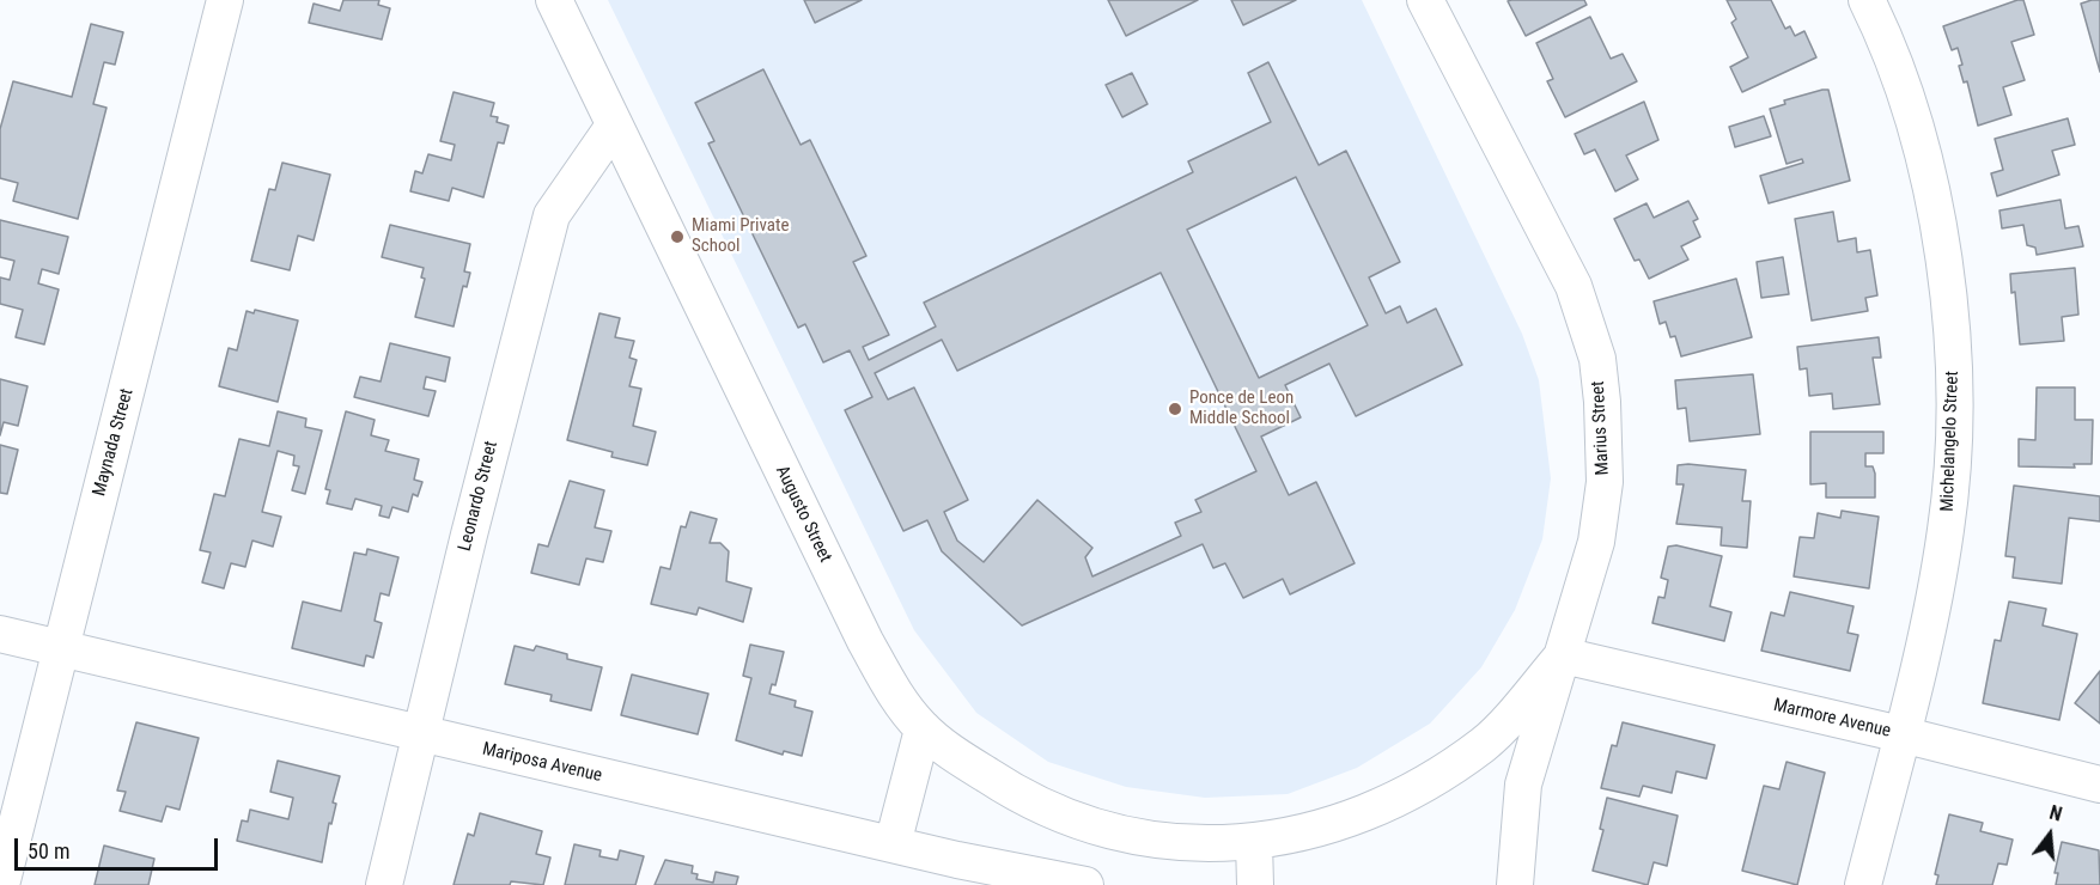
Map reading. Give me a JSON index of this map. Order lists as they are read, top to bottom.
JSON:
{
  "streets": {
    "street": [
      "Marius Street",
      "Michelangelo Street",
      "Maynada Street",
      "Leonardo Street",
      "Augusto Street",
      "Marmore Avenue",
      "Mariposa Avenue"
    ]
  },
  "crossings": [
    ["Marius Street", "Augusto Street"],
    ["Marius Street", "Marmore Avenue"],
    ["Michelangelo Street", "Marmore Avenue"],
    ["Maynada Street", "Mariposa Avenue"],
    ["Leonardo Street", "Augusto Street"],
    ["Leonardo Street", "Mariposa Avenue"],
    ["Augusto Street", "Marmore Avenue"]
  ],
  "places": ["Miami Private School", "Ponce de Leon Middle School"],
  "scale_bar": "50 m",
  "north": "top"
}
